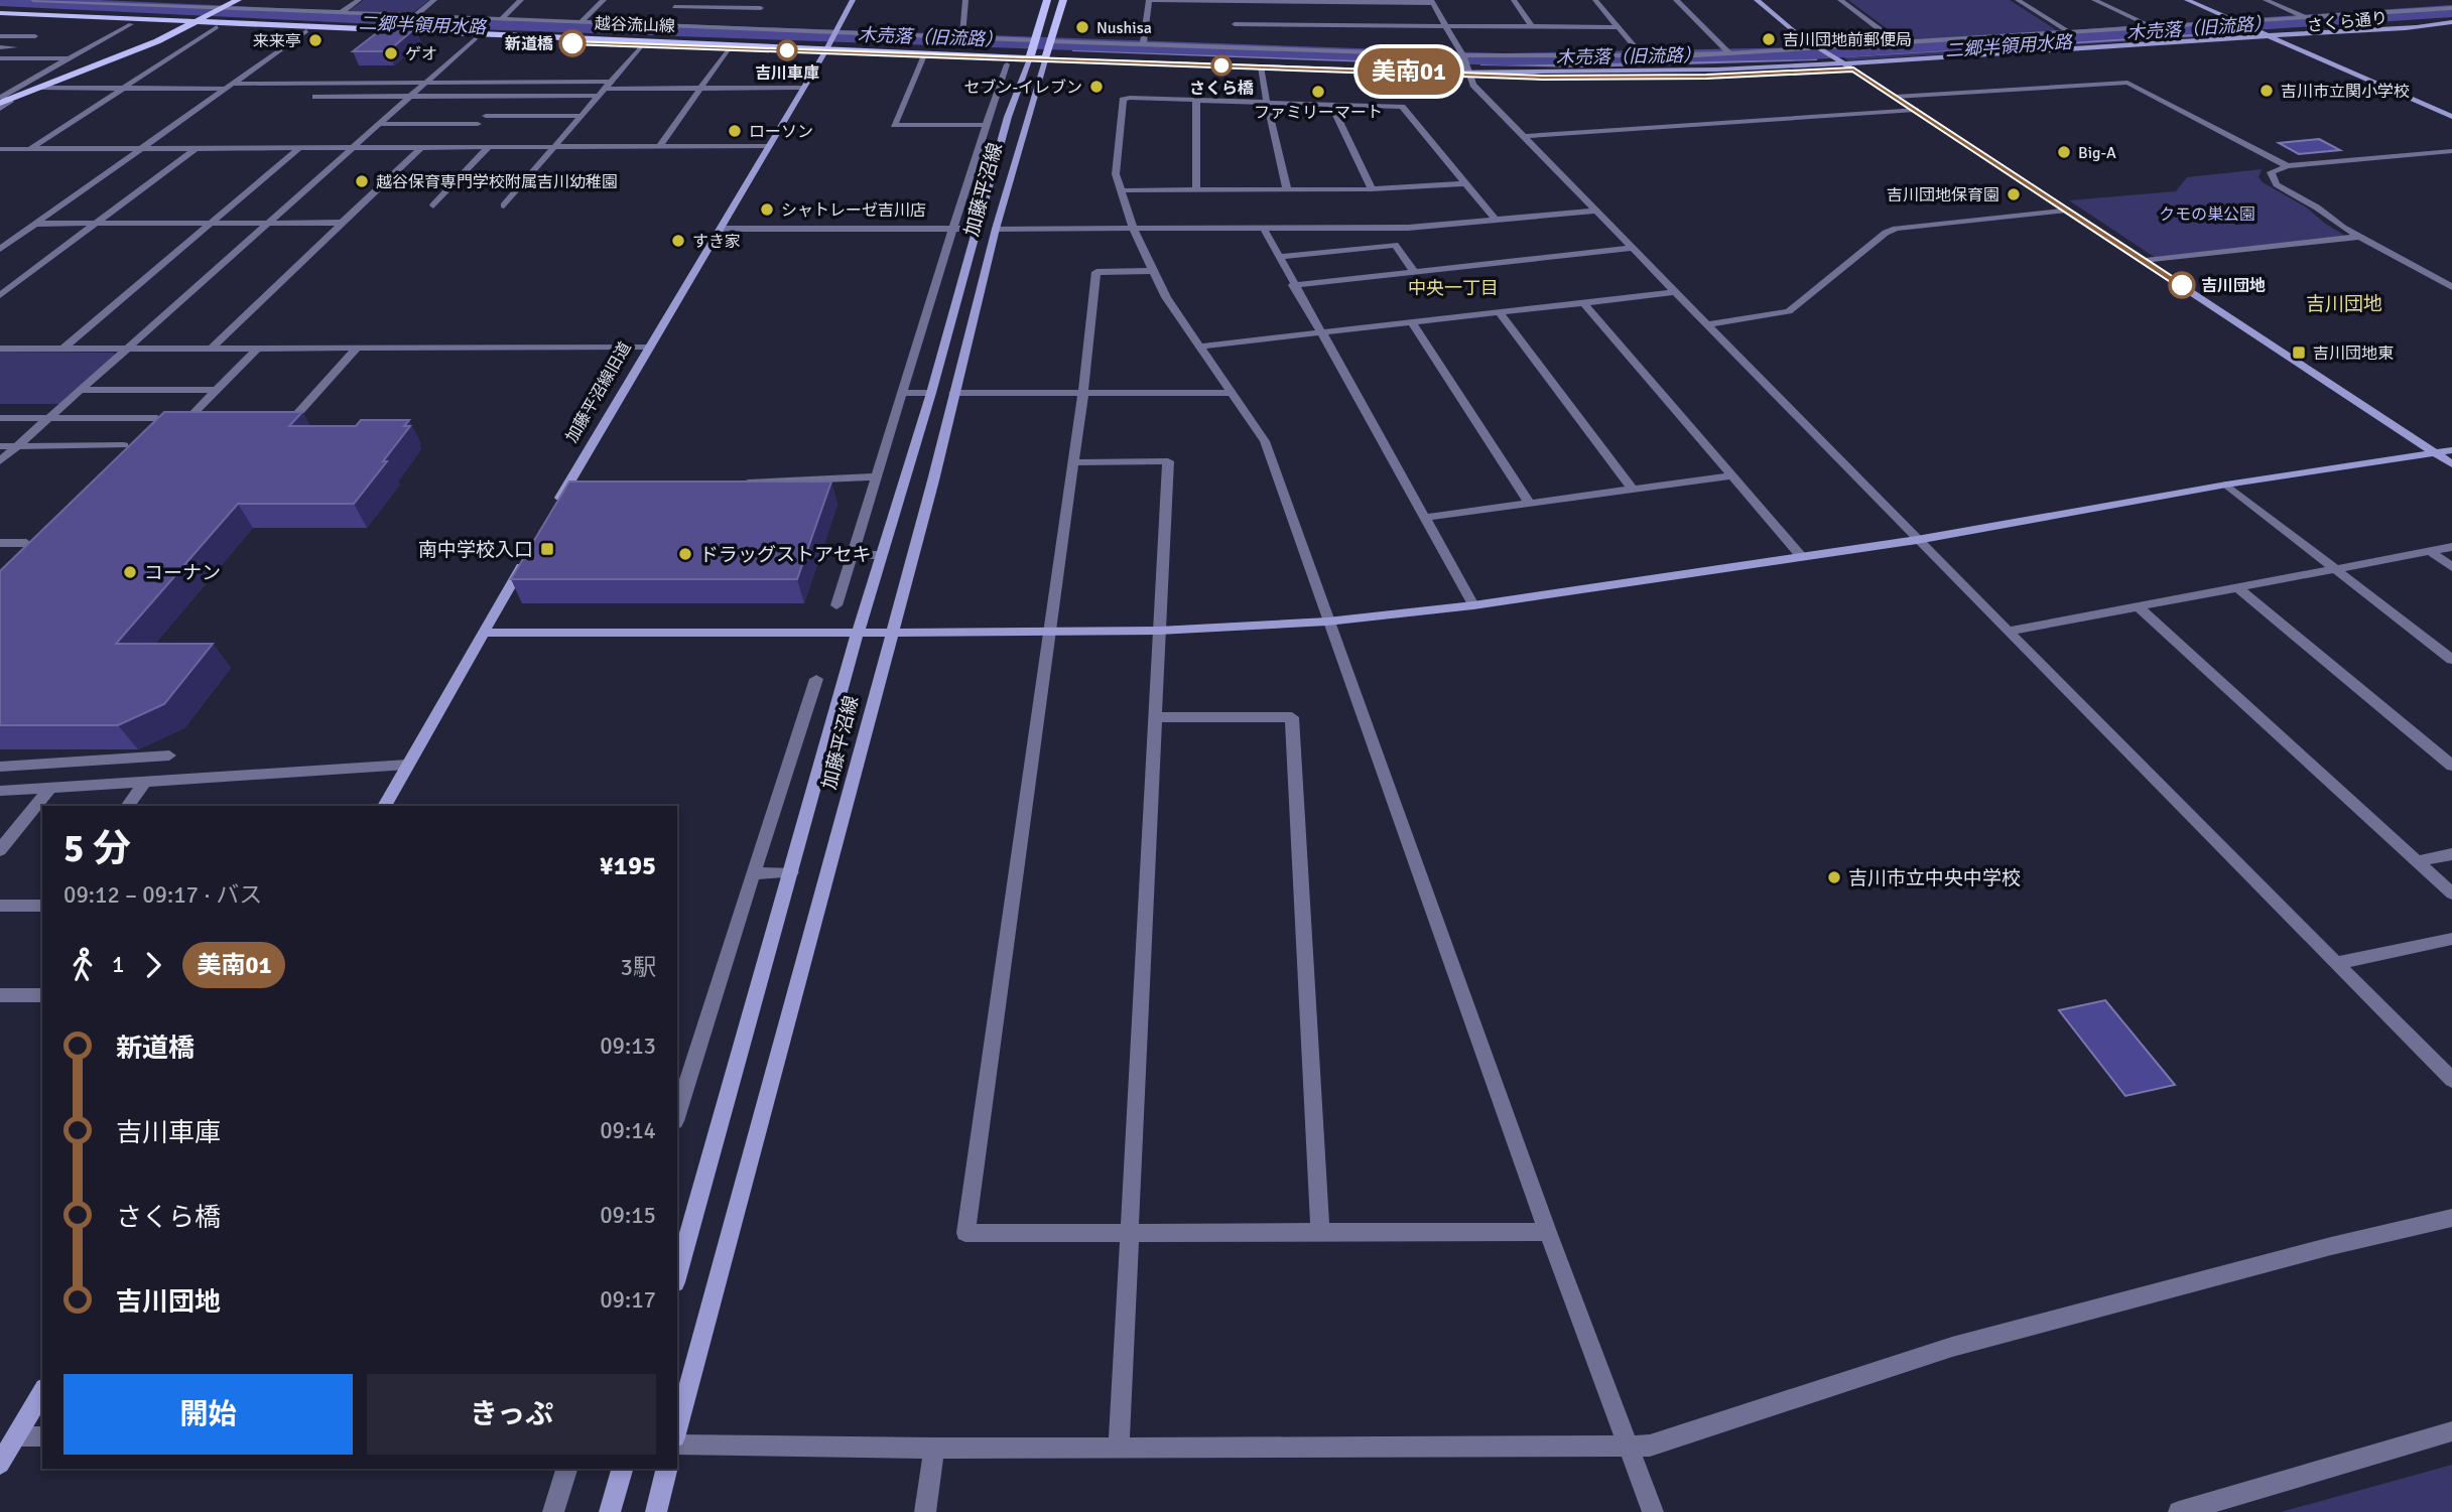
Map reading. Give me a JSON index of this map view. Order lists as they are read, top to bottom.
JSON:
{
  "streets": {
    "main road": ["越谷流山線"],
    "street": ["さくら通り", "加藤平沼線", "加藤平沼線旧道"]
  },
  "crossings": [
    ["さくら通り", "越谷流山線"],
    ["さくら通り", "加藤平沼線"],
    ["越谷流山線", "加藤平沼線"],
    ["越谷流山線", "加藤平沼線旧道"]
  ],
  "districts": ["中央一丁目", "吉川団地"],
  "water": ["二郷半領用水路", "木売落（旧流路）"],
  "parks": ["クモの巣公園"],
  "places": {
    "other": [
      "Nushisa",
      "吉川団地前郵便局",
      "来来亭",
      "新道橋",
      "吉川車庫",
      "ゲオ",
      "さくら橋",
      "セブン-イレブン",
      "吉川市立関小学校",
      "ファミリーマート",
      "ローソン",
      "Big-A",
      "越谷保育専門学校附属吉川幼稚園",
      "吉川団地保育園",
      "シャトレーゼ吉川店",
      "すき家",
      "吉川団地",
      "ドラッグストアセキ",
      "コーナン",
      "吉川市立中央中学校"
    ],
    "transit": ["吉川団地東", "南中学校入口"]
  },
  "lines": ["bus line 美南01"],
  "page": {
    "on_map": "美南01",
    "heading": ["5 分", "09:12 – 09:17 · バス", "¥195"],
    "legs": ["1", "美南01", "3駅"],
    "list": [
      {
        "name": "新道橋",
        "value": "09:13"
      },
      {
        "name": "吉川車庫",
        "value": "09:14"
      },
      {
        "name": "さくら橋",
        "value": "09:15"
      },
      {
        "name": "吉川団地",
        "value": "09:17"
      }
    ],
    "buttons": ["開始", "きっぷ"]
  }
}
